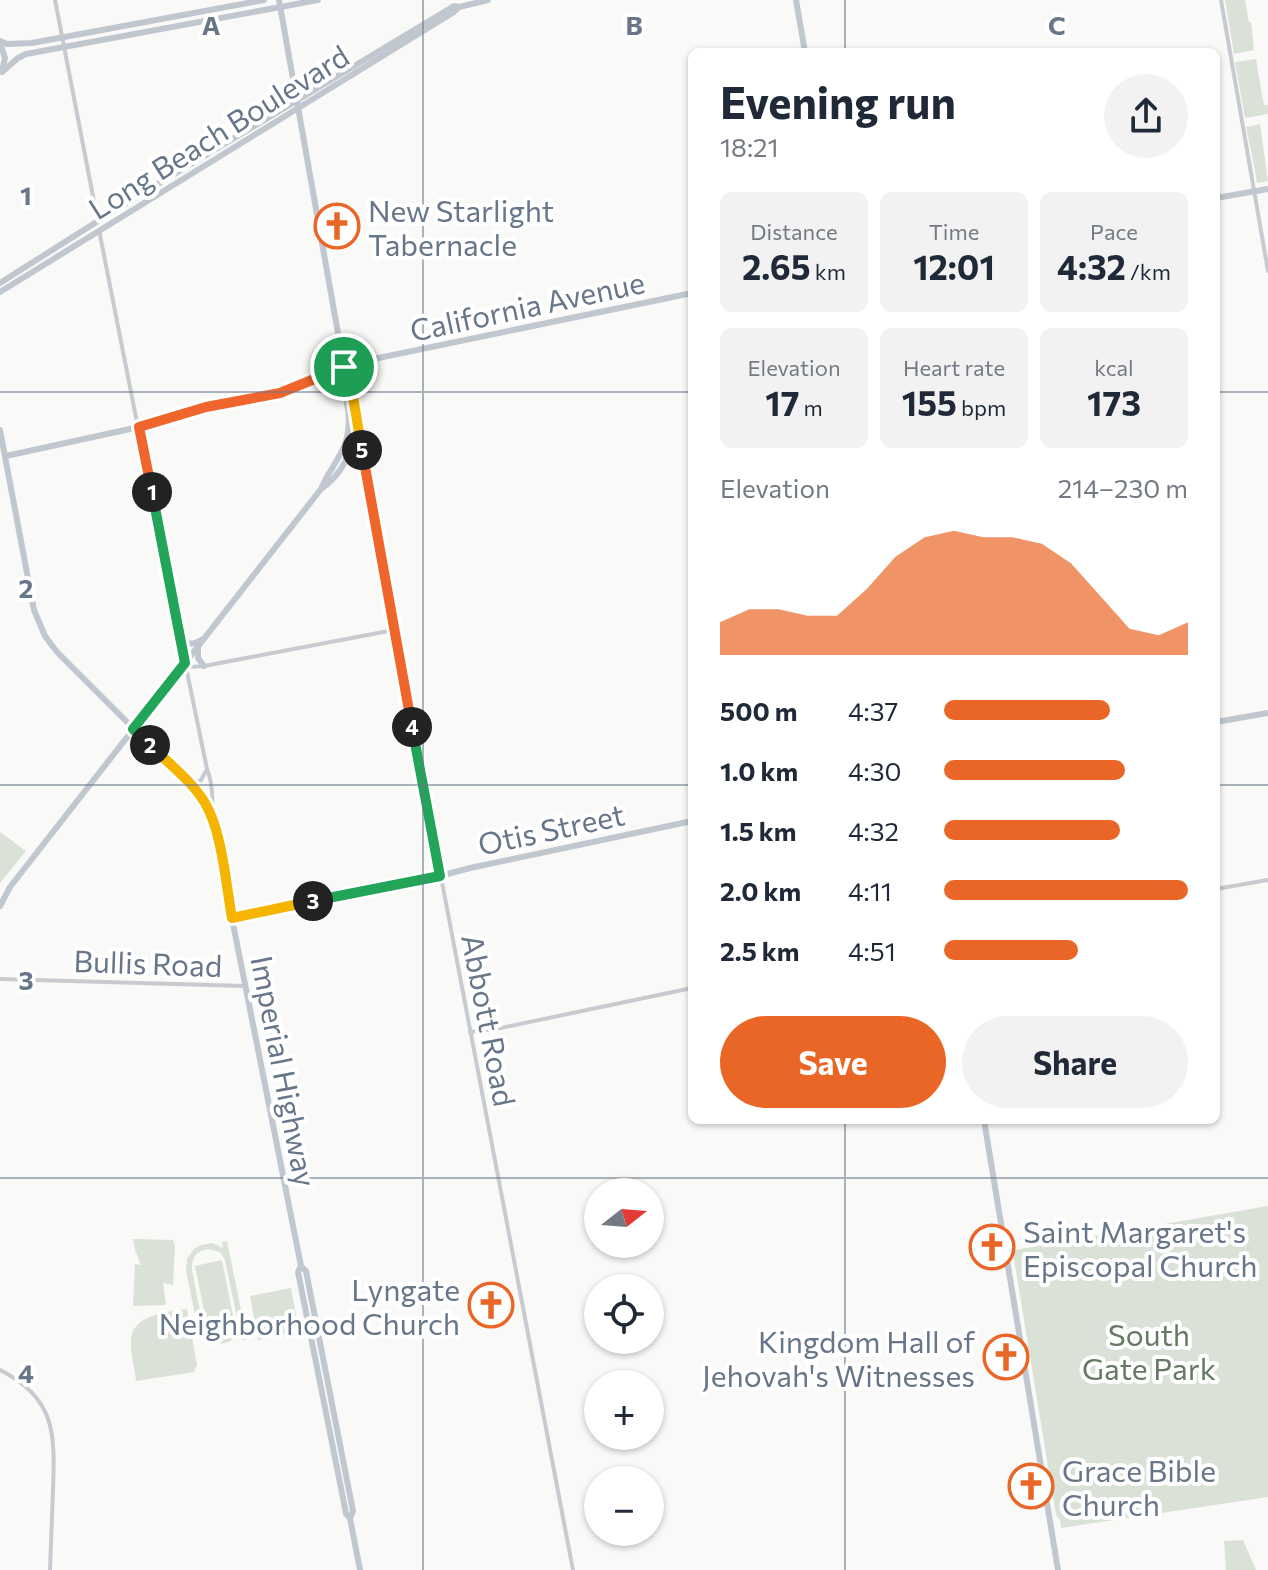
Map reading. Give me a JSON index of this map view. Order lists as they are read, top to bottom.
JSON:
{
  "streets": {
    "main road": [
      "Long Beach Boulevard",
      "California Avenue",
      "Otis Street",
      "Imperial Highway"
    ],
    "street": ["Bullis Road", "Abbott Road"]
  },
  "crossings": [
    ["California Avenue", "Imperial Highway"],
    ["Otis Street", "Abbott Road"],
    ["Otis Street", "Imperial Highway"],
    ["Bullis Road", "Imperial Highway"]
  ],
  "parks": ["South Gate Park"],
  "places": {
    "church": [
      "New Starlight Tabernacle",
      "Saint Margaret's Episcopal Church",
      "Lyngate Neighborhood Church",
      "Kingdom Hall of Jehovah's Witnesses",
      "Grace Bible Church"
    ]
  },
  "north": "right",
  "page": {
    "heading": ["Evening run", "18:21"],
    "stats": [
      ["Distance", "2.65 km"],
      ["Time", "12:01"],
      ["Pace", "4:32 /km"],
      ["Elevation", "17 m"],
      ["Heart rate", "155 bpm"],
      ["kcal", "173"]
    ],
    "pins": [
      "5",
      "1",
      "4",
      "2",
      "3"
    ],
    "chart": ["Elevation", "214–230 m"],
    "list": [
      {
        "name": "500 m",
        "note": "4:37"
      },
      {
        "name": "1.0 km",
        "note": "4:30"
      },
      {
        "name": "1.5 km",
        "note": "4:32"
      },
      {
        "name": "2.0 km",
        "note": "4:11"
      },
      {
        "name": "2.5 km",
        "note": "4:51"
      }
    ],
    "buttons": ["Save", "Share"],
    "map_buttons": ["+", "−"]
  },
  "grid": {
    "columns": ["A", "B", "C"],
    "rows": [
      "1",
      "2",
      "3",
      "4"
    ]
  }
}
